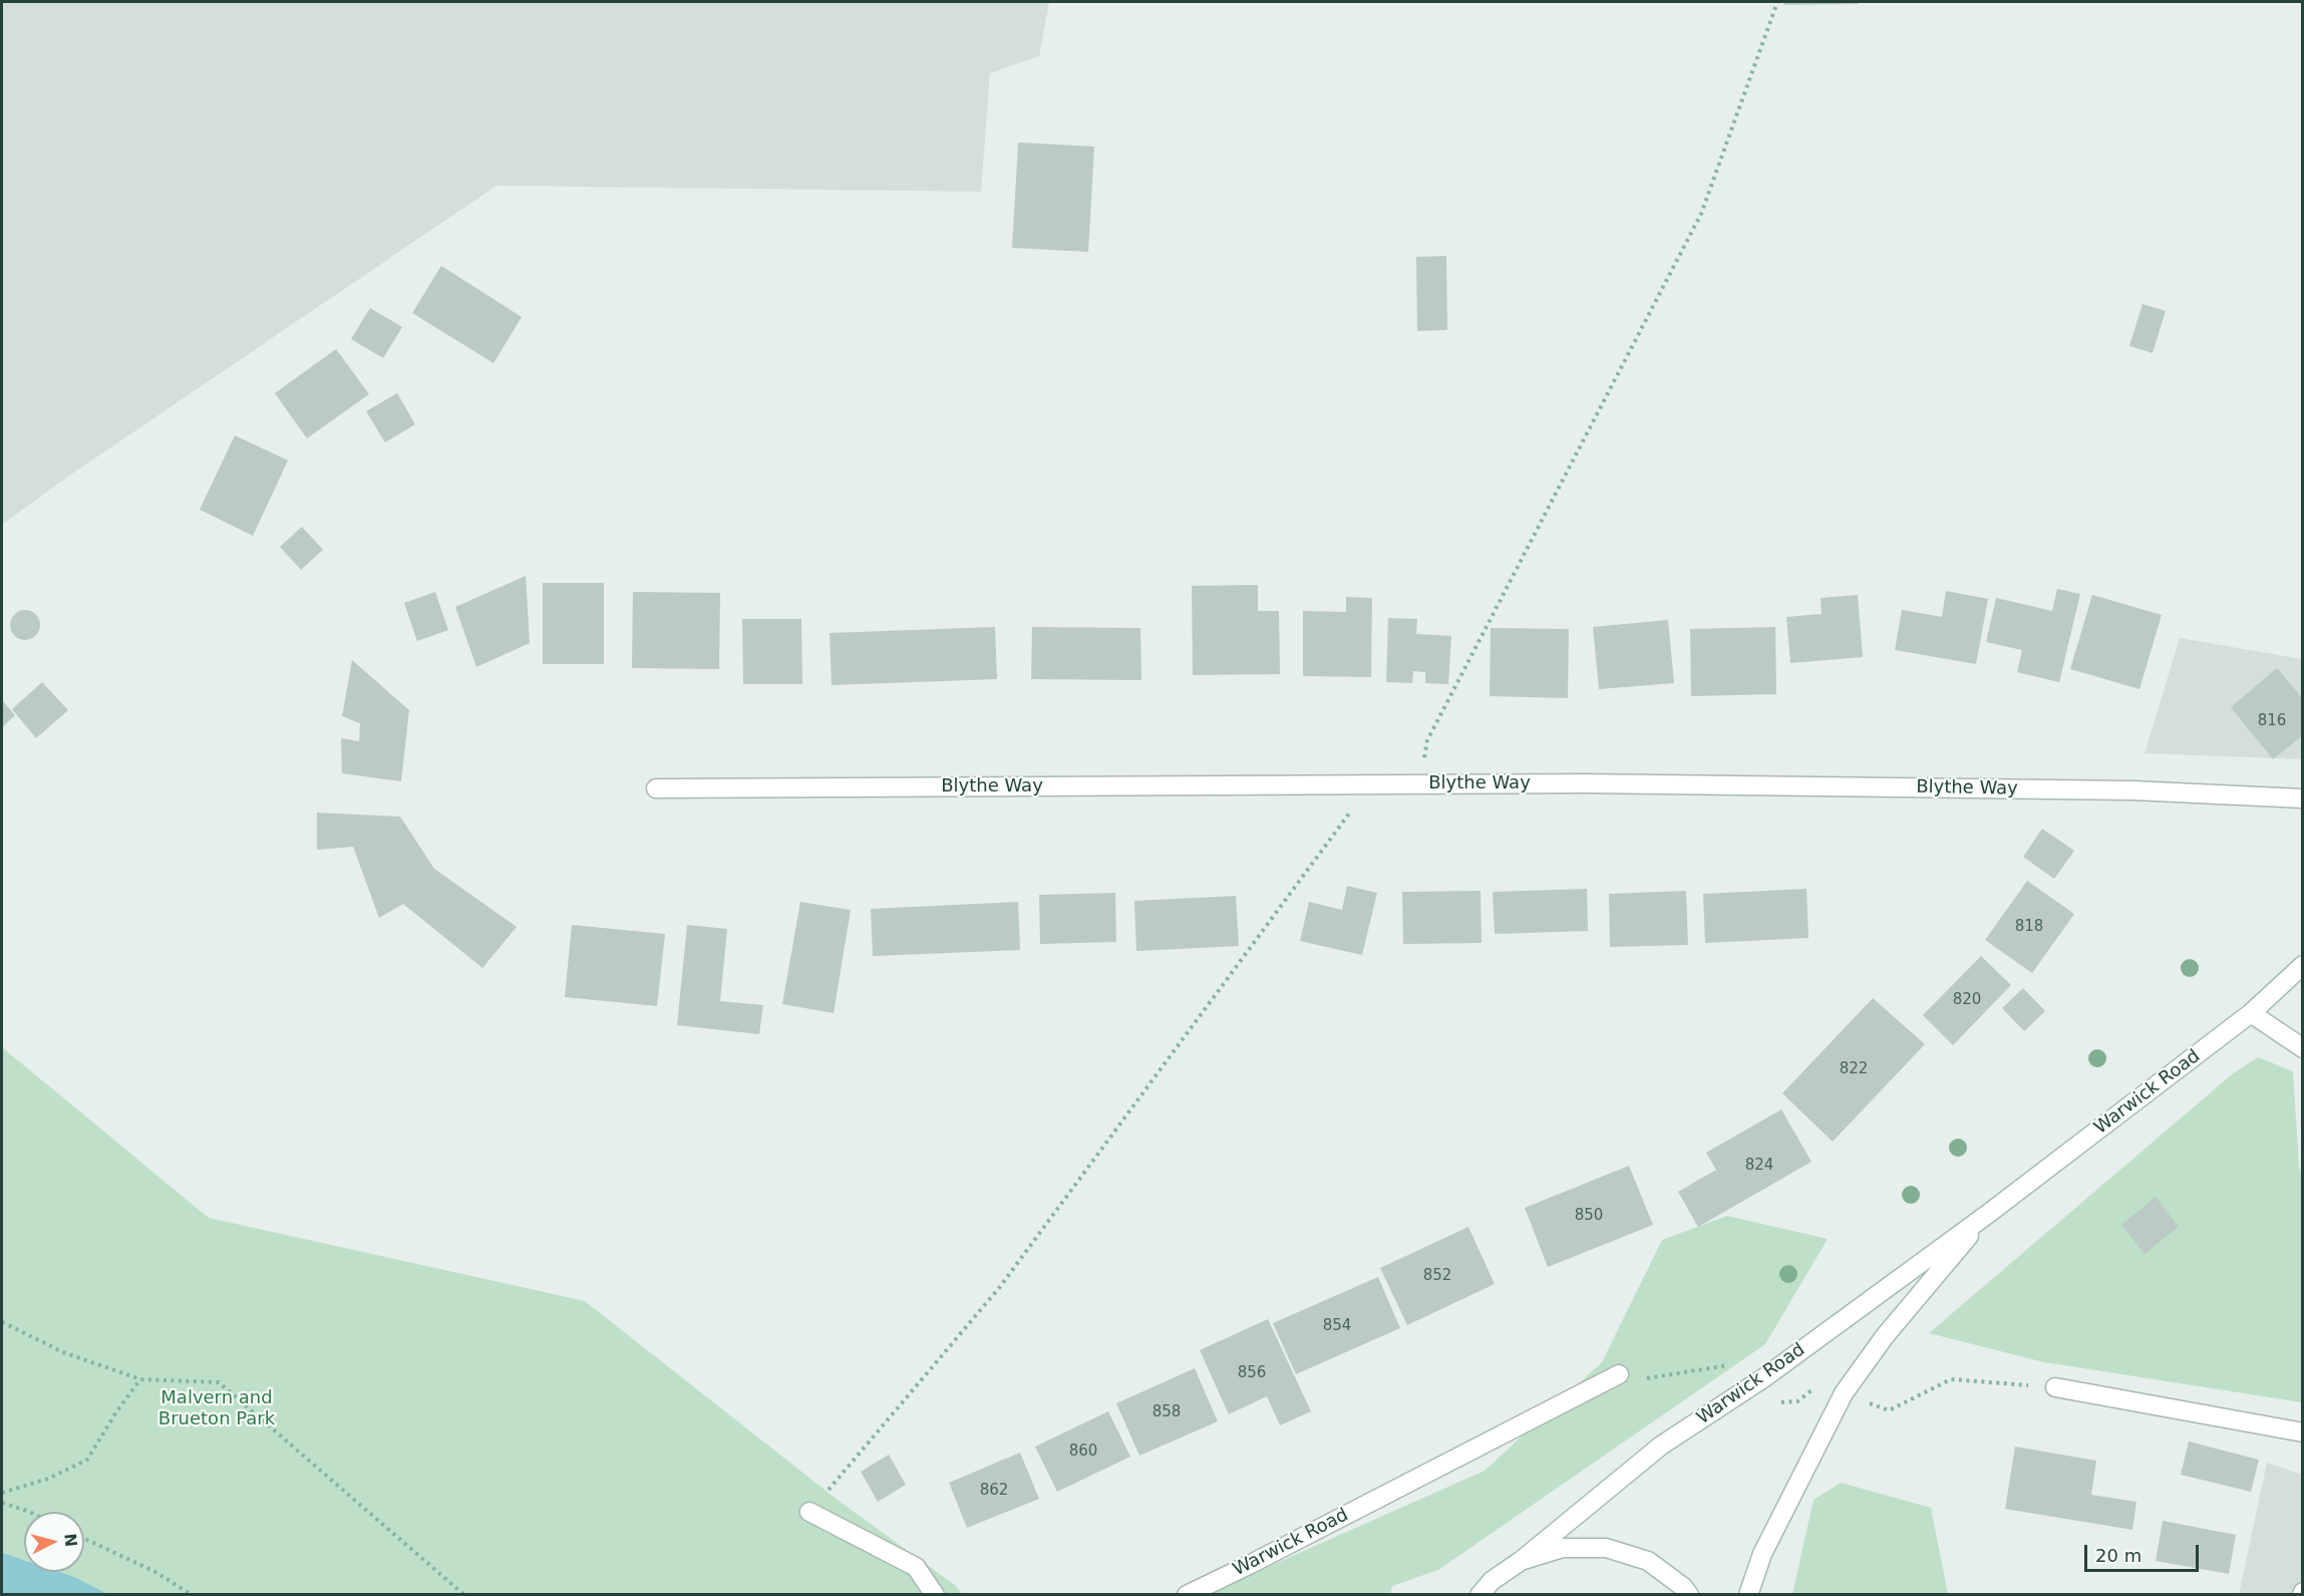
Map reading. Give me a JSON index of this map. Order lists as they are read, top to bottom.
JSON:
{
  "streets": {
    "street": ["Blythe Way", "Warwick Road"]
  },
  "parks": ["Malvern and Brueton Park"],
  "house_numbers": [
    "816",
    "818",
    "820",
    "822",
    "824",
    "850",
    "852",
    "854",
    "856",
    "858",
    "860",
    "862"
  ],
  "scale_bar": "20 m",
  "north": "right"
}
